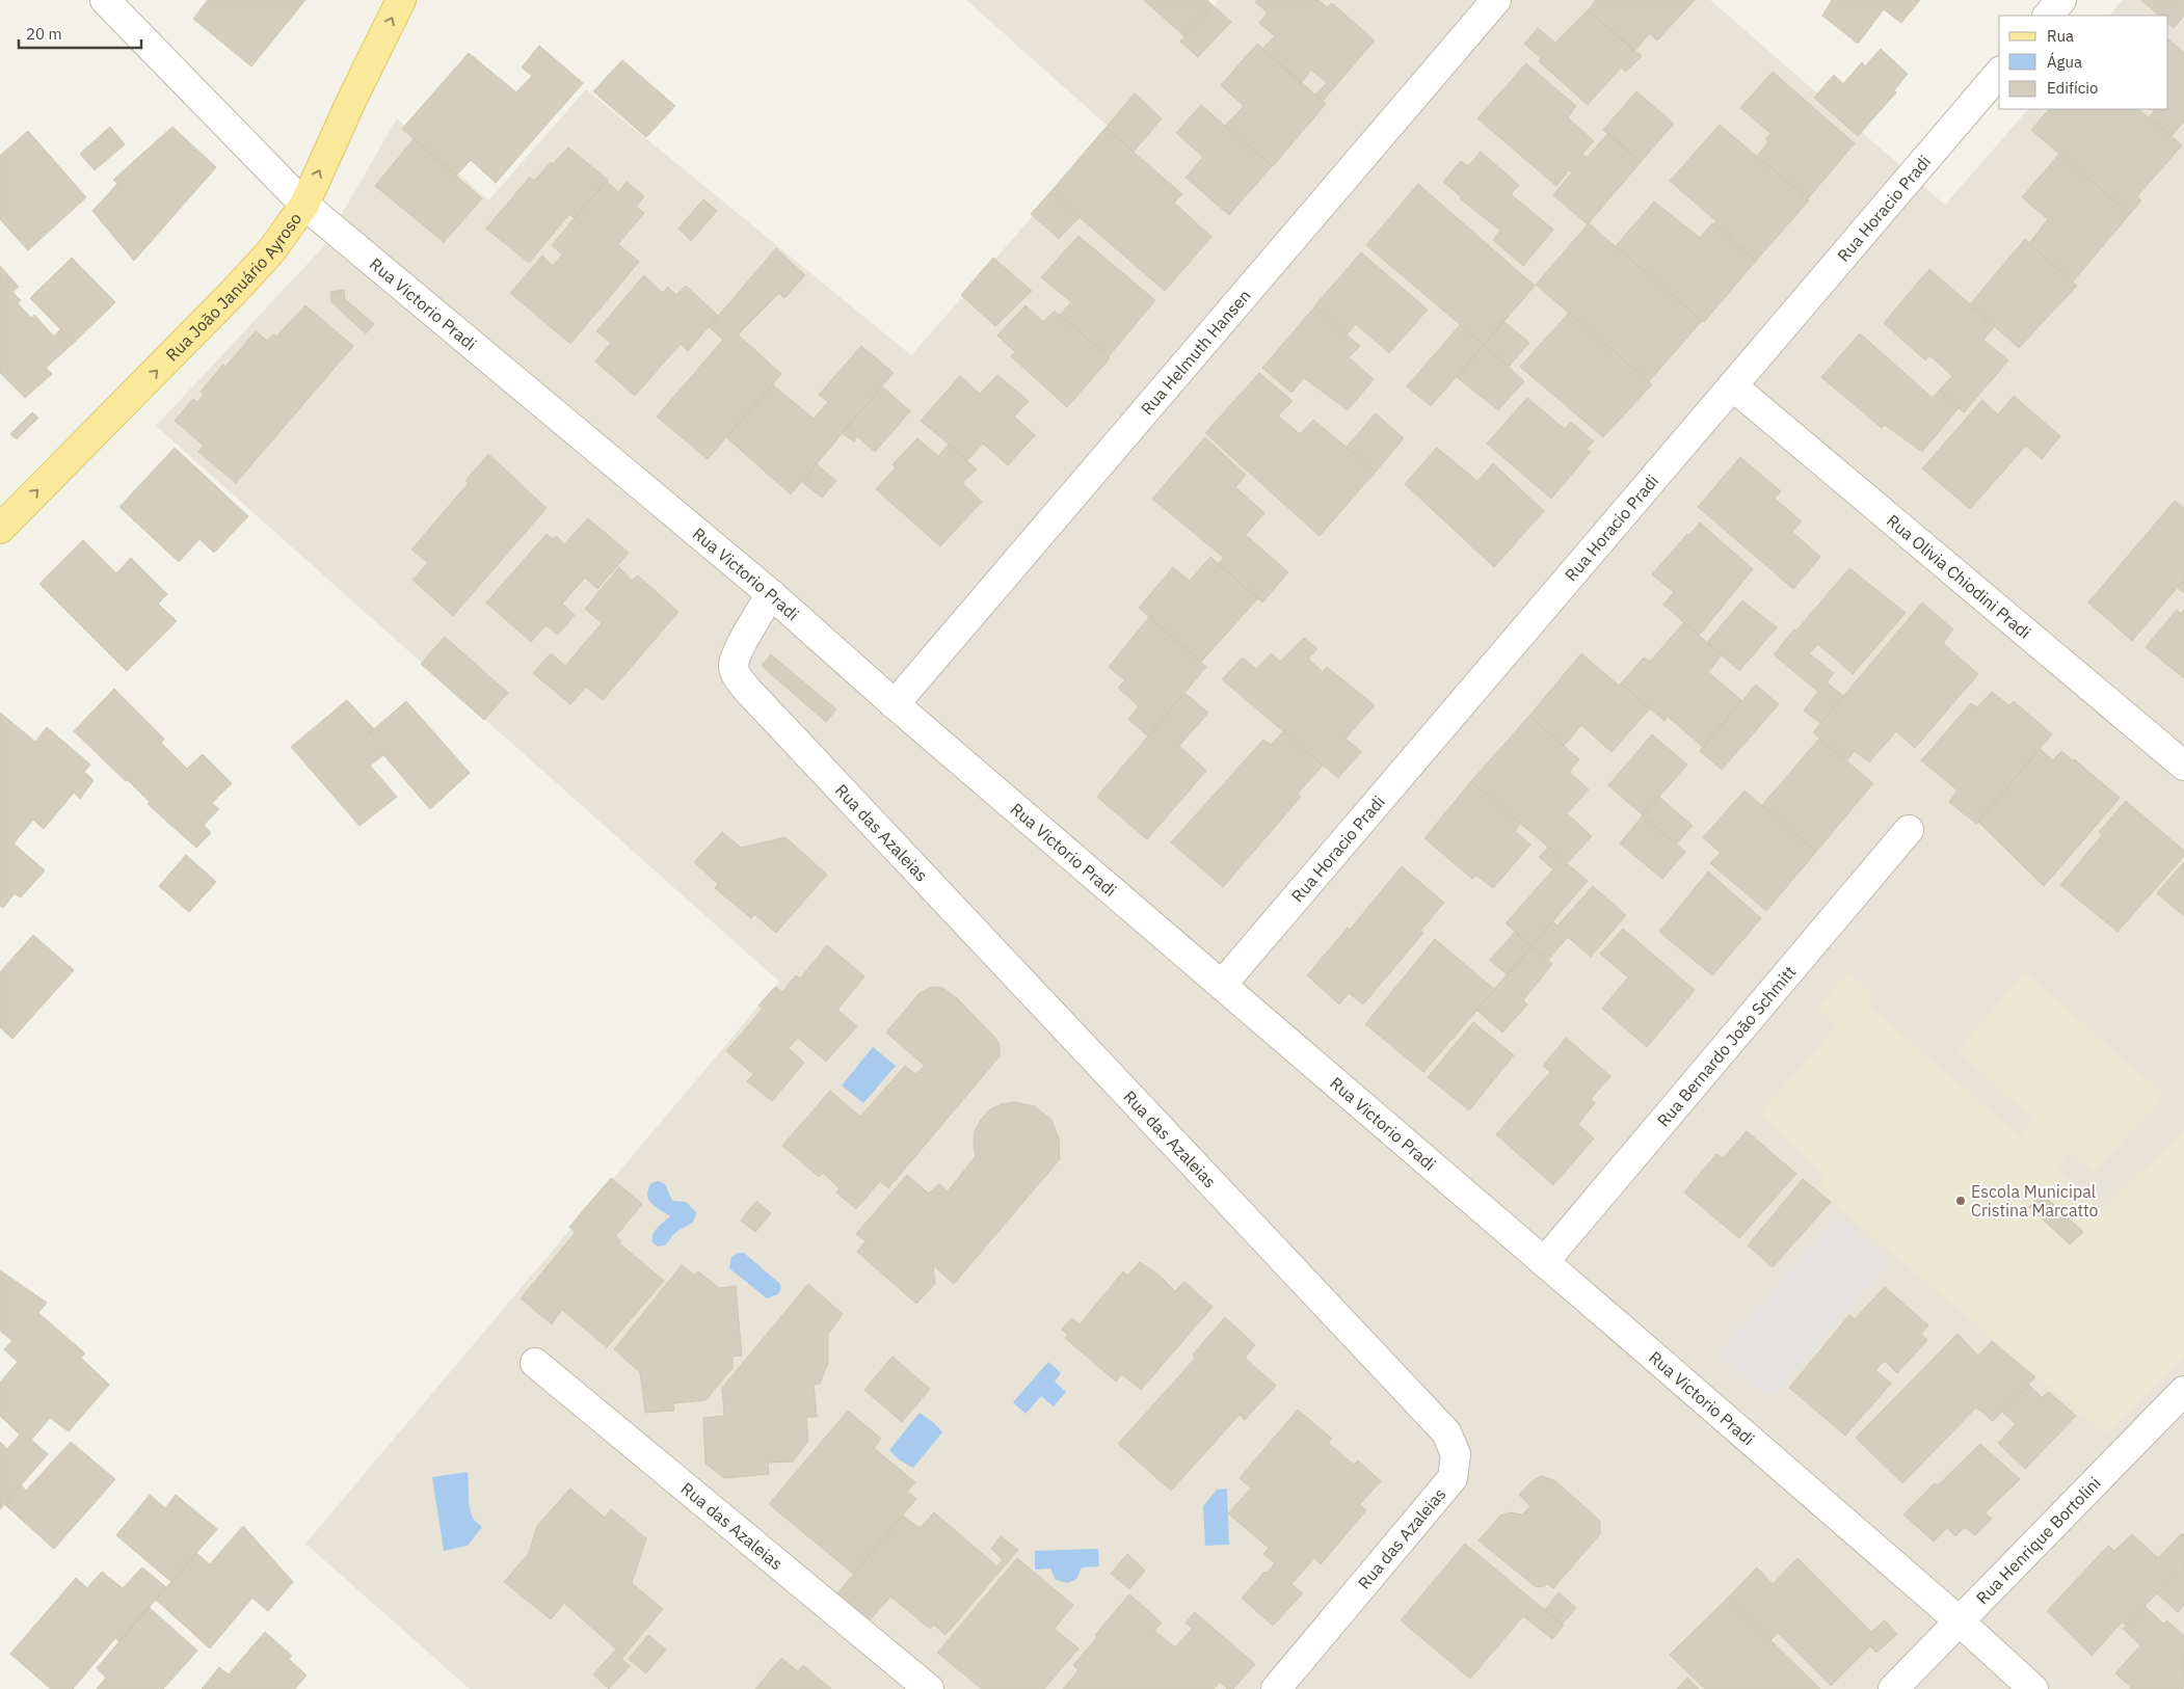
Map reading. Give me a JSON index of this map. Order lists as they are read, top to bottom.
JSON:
{
  "streets": {
    "main road": ["Rua João Januário Ayroso"],
    "street": [
      "Rua Horacio Pradi",
      "Rua Victorio Pradi",
      "Rua Helmuth Hansen",
      "Rua Olivia Chiodini Pradi",
      "Rua das Azaleias",
      "Rua Bernardo João Schmitt",
      "Rua Henrique Bortolini"
    ]
  },
  "crossings": [
    ["Rua Horacio Pradi", "Rua Victorio Pradi"],
    ["Rua Horacio Pradi", "Rua Olivia Chiodini Pradi"],
    ["Rua João Januário Ayroso", "Rua Victorio Pradi"],
    ["Rua Victorio Pradi", "Rua Helmuth Hansen"],
    ["Rua Victorio Pradi", "Rua das Azaleias"],
    ["Rua Victorio Pradi", "Rua Bernardo João Schmitt"],
    ["Rua Victorio Pradi", "Rua Henrique Bortolini"]
  ],
  "one_way": ["Rua João Januário Ayroso"],
  "places": ["Escola Municipal Cristina Marcatto"],
  "legend": ["Rua", "Água", "Edifício"],
  "scale_bar": "20 m"
}
